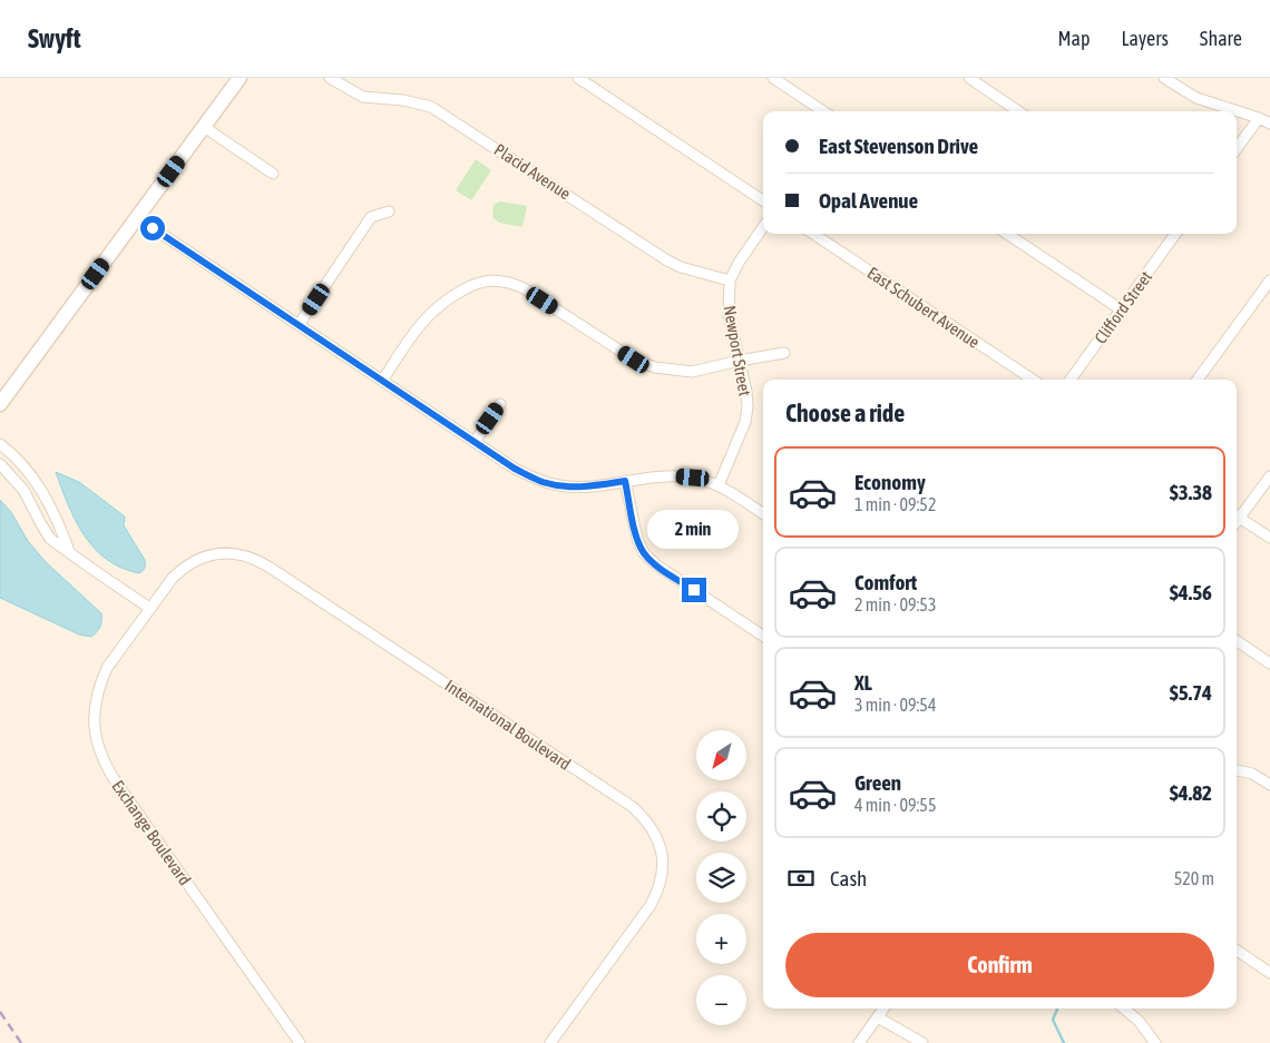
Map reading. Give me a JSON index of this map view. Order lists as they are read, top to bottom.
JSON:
{
  "streets": {
    "street": [
      "Placid Avenue",
      "East Schubert Avenue",
      "Clifford Street",
      "Newport Street",
      "International Boulevard",
      "Exchange Boulevard"
    ]
  },
  "crossings": [
    ["Placid Avenue", "Newport Street"],
    ["International Boulevard", "Exchange Boulevard"]
  ],
  "north": "bottom left",
  "page": {
    "header": "Swyft",
    "nav": ["Map", "Layers", "Share"],
    "banner": ["East Stevenson Drive", "Opal Avenue"],
    "heading": "Choose a ride",
    "list": [
      {
        "name": "Economy",
        "note": "1 min · 09:52",
        "value": "$3.38"
      },
      {
        "name": "Comfort",
        "note": "2 min · 09:53",
        "value": "$4.56"
      },
      {
        "name": "XL",
        "note": "3 min · 09:54",
        "value": "$5.74"
      },
      {
        "name": "Green",
        "note": "4 min · 09:55",
        "value": "$4.82"
      }
    ],
    "bubble": "2 min",
    "map_buttons": ["+", "−"],
    "pay": ["Cash", "520 m"],
    "buttons": "Confirm"
  }
}
